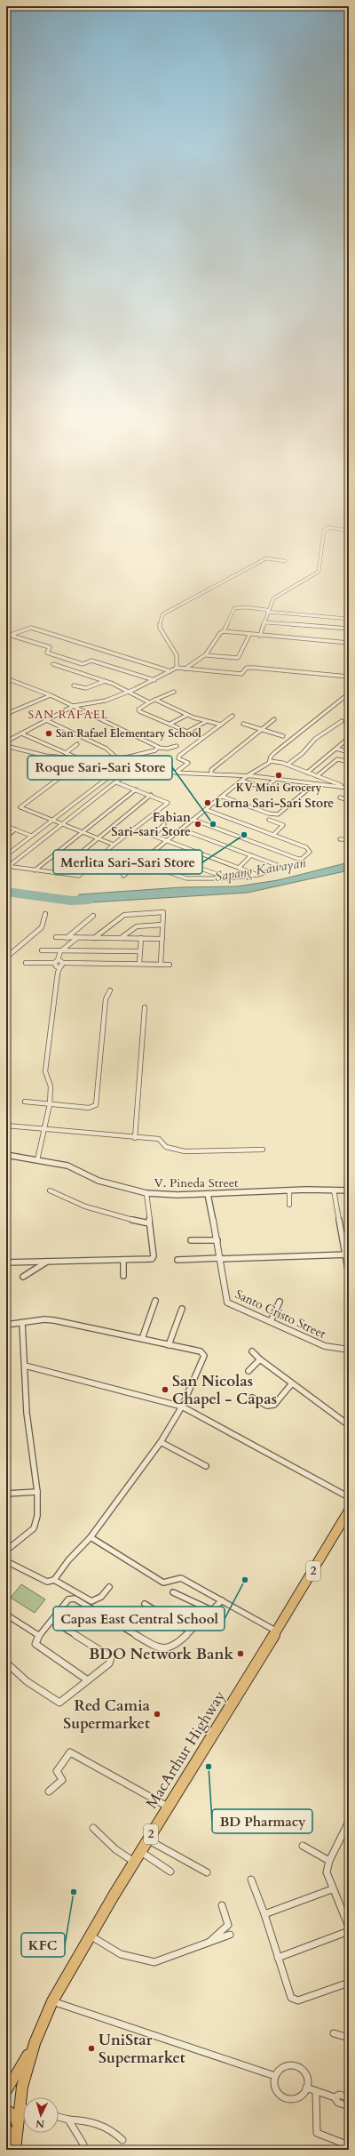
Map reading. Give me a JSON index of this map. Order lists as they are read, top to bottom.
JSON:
{
  "streets": {
    "highway": ["2", "MacArthur Highway"],
    "street": ["V. Pineda Street", "Santo Cristo Street"]
  },
  "crossings": [
    ["V. Pineda Street", "Santo Cristo Street"]
  ],
  "districts": ["SAN RAFAEL"],
  "water": ["Sapang Kawayan"],
  "places": [
    "San Rafael Elementary School",
    "KV Mini Grocery",
    "Lorna Sari-Sari Store",
    "Fabian Sari-sari Store",
    "Roque Sari-Sari Store",
    "Merlita Sari-Sari Store",
    "San Nicolas Chapel - Capas",
    "Capas East Central School",
    "BDO Network Bank",
    "Red Camia Supermarket",
    "BD Pharmacy",
    "KFC",
    "UniStar Supermarket"
  ],
  "north": "bottom"
}
